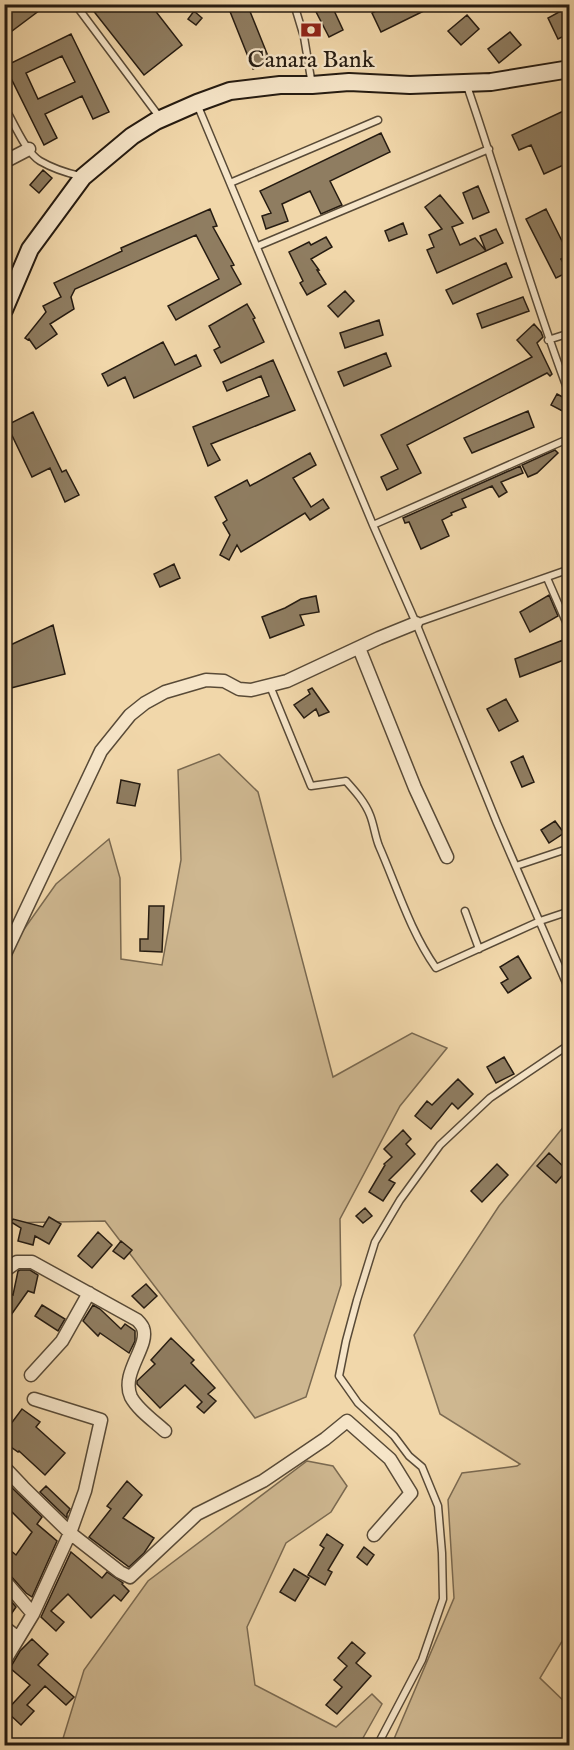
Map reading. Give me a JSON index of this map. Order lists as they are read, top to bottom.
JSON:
{
  "places": {
    "bank": ["Canara Bank"]
  }
}
